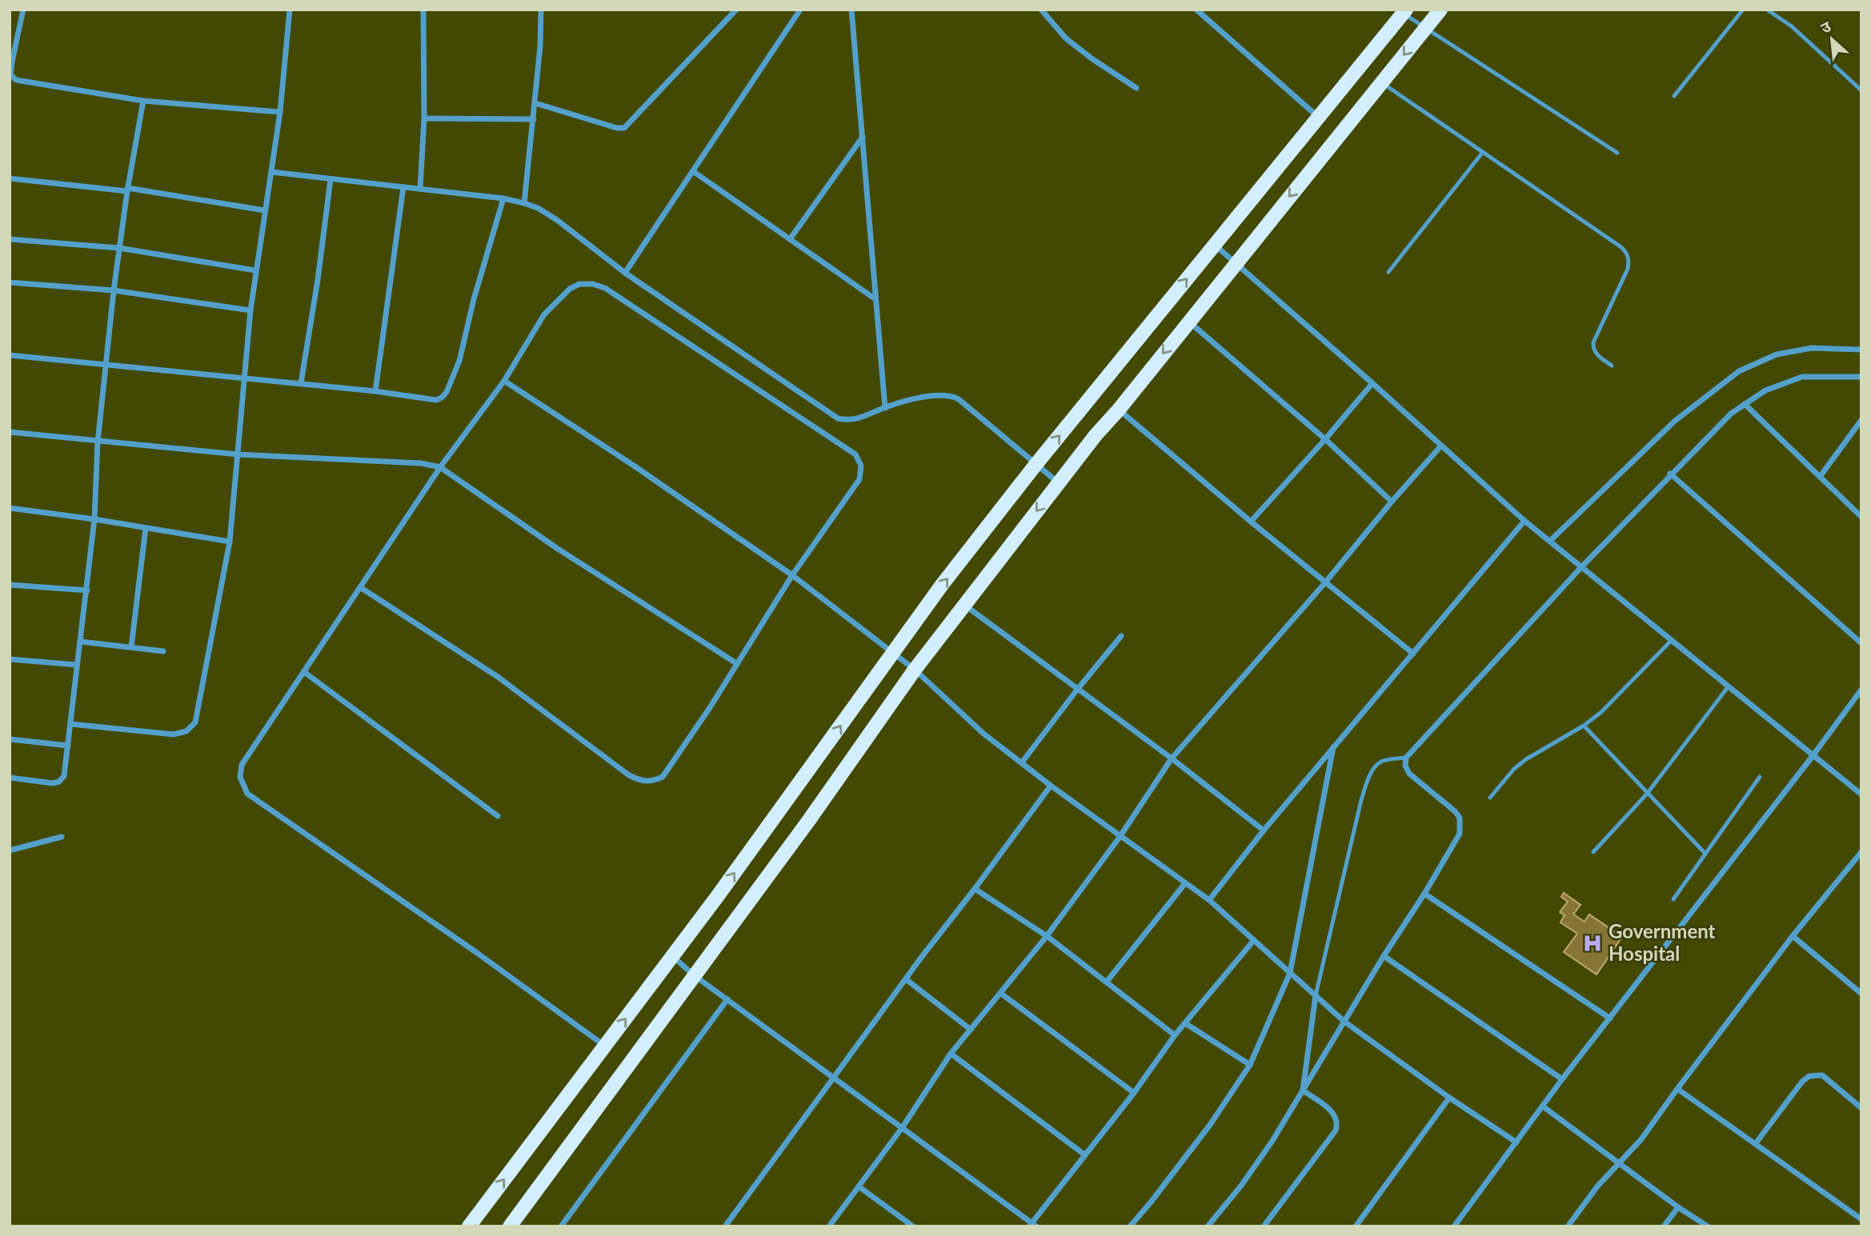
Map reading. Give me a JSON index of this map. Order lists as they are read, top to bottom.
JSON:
{
  "places": {
    "hospital": ["Government Hospital"]
  },
  "north": "top left"
}
